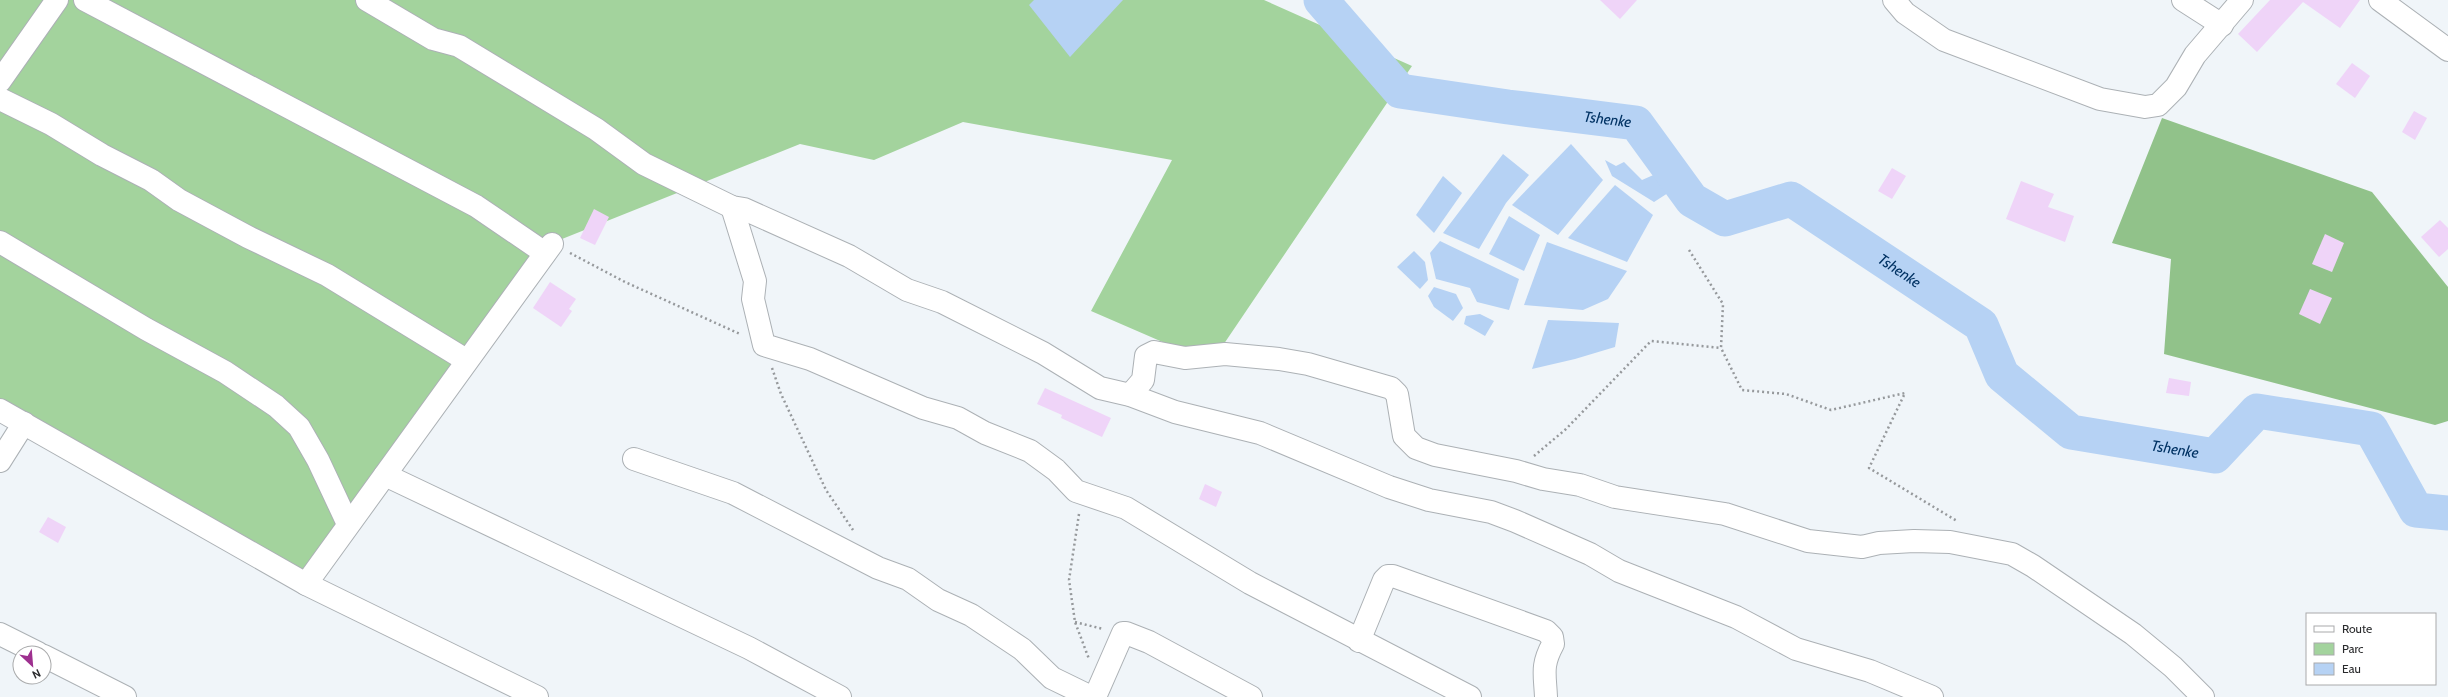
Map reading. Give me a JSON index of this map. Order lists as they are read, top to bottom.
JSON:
{
  "water": ["Tshenke"],
  "legend": ["Route", "Parc", "Eau"],
  "north": "bottom right"
}
